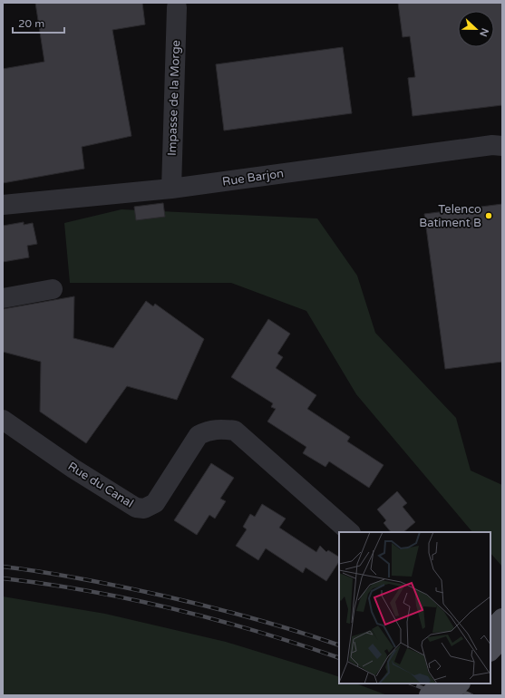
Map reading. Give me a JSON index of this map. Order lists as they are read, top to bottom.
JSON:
{
  "streets": {
    "street": ["Impasse de la Morge", "Rue Barjon", "Rue du Canal"]
  },
  "crossings": [
    ["Impasse de la Morge", "Rue Barjon"]
  ],
  "places": ["Telenco Batiment B"],
  "scale_bar": "20 m",
  "north": "right"
}
